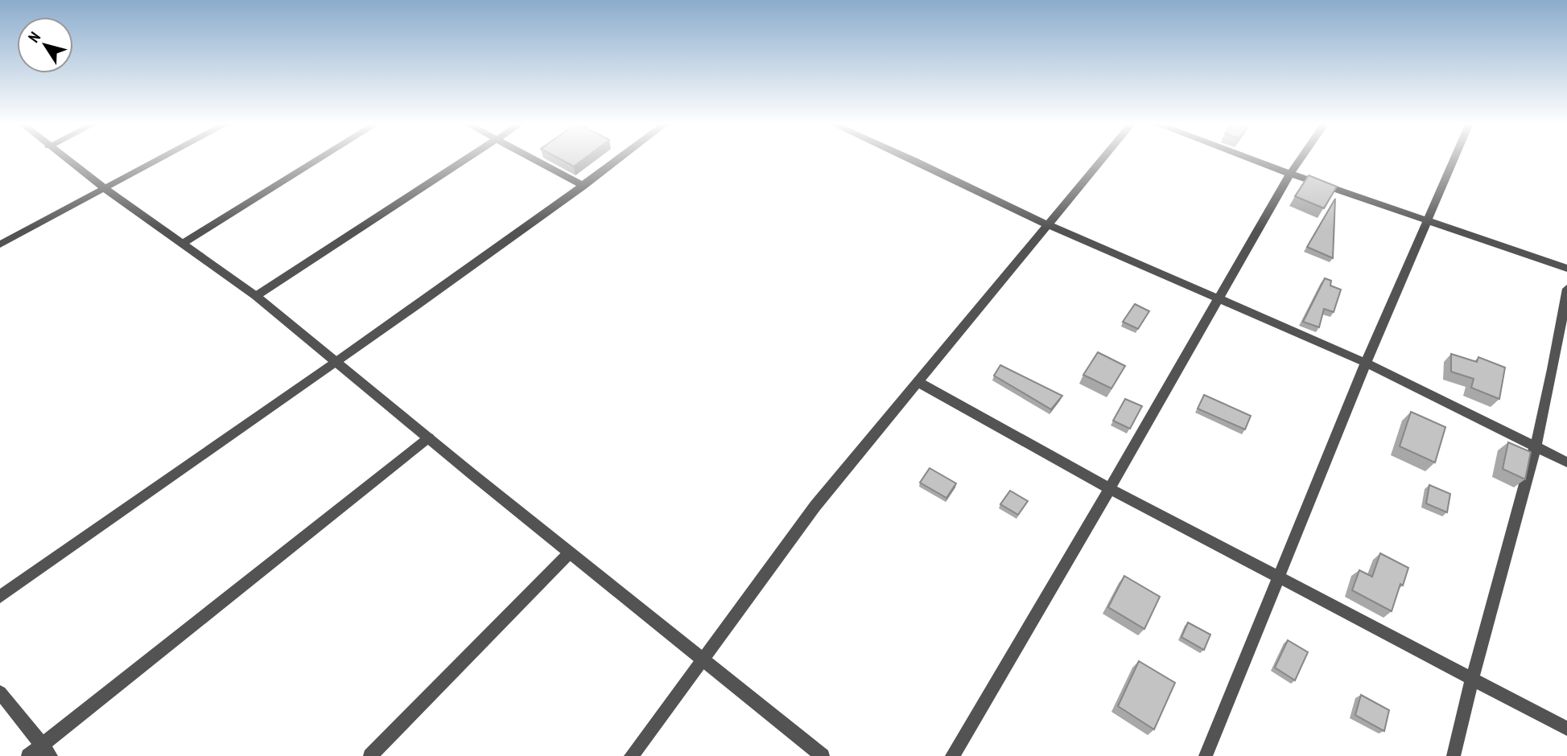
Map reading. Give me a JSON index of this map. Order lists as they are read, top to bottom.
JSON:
{
  "north": "top left"
}
